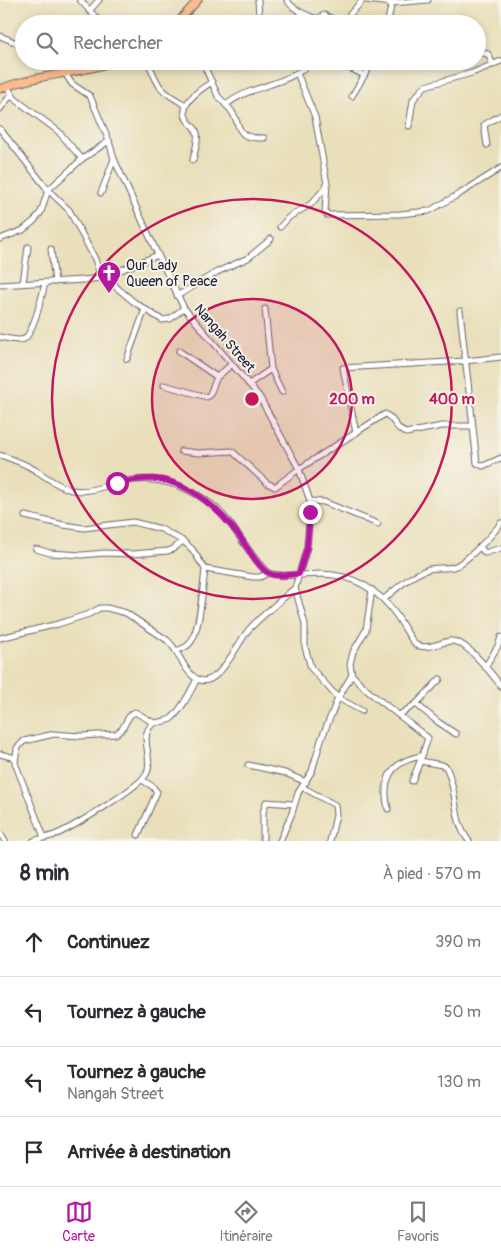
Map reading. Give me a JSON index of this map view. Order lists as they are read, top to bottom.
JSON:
{
  "streets": {
    "street": ["Nangah Street"]
  },
  "places": {
    "church": ["Our Lady Queen of Peace"]
  },
  "page": {
    "search": "Rechercher",
    "heading": ["8 min", "À pied · 570 m"],
    "list": [
      ["Continuez", "390 m"],
      ["Tournez à gauche", "50 m"],
      ["Tournez à gauche", "Nangah Street", "130 m"],
      "Arrivée à destination"
    ],
    "nav": ["Carte", "Itinéraire", "Favoris"]
  },
  "rings": ["200 m", "400 m"]
}
